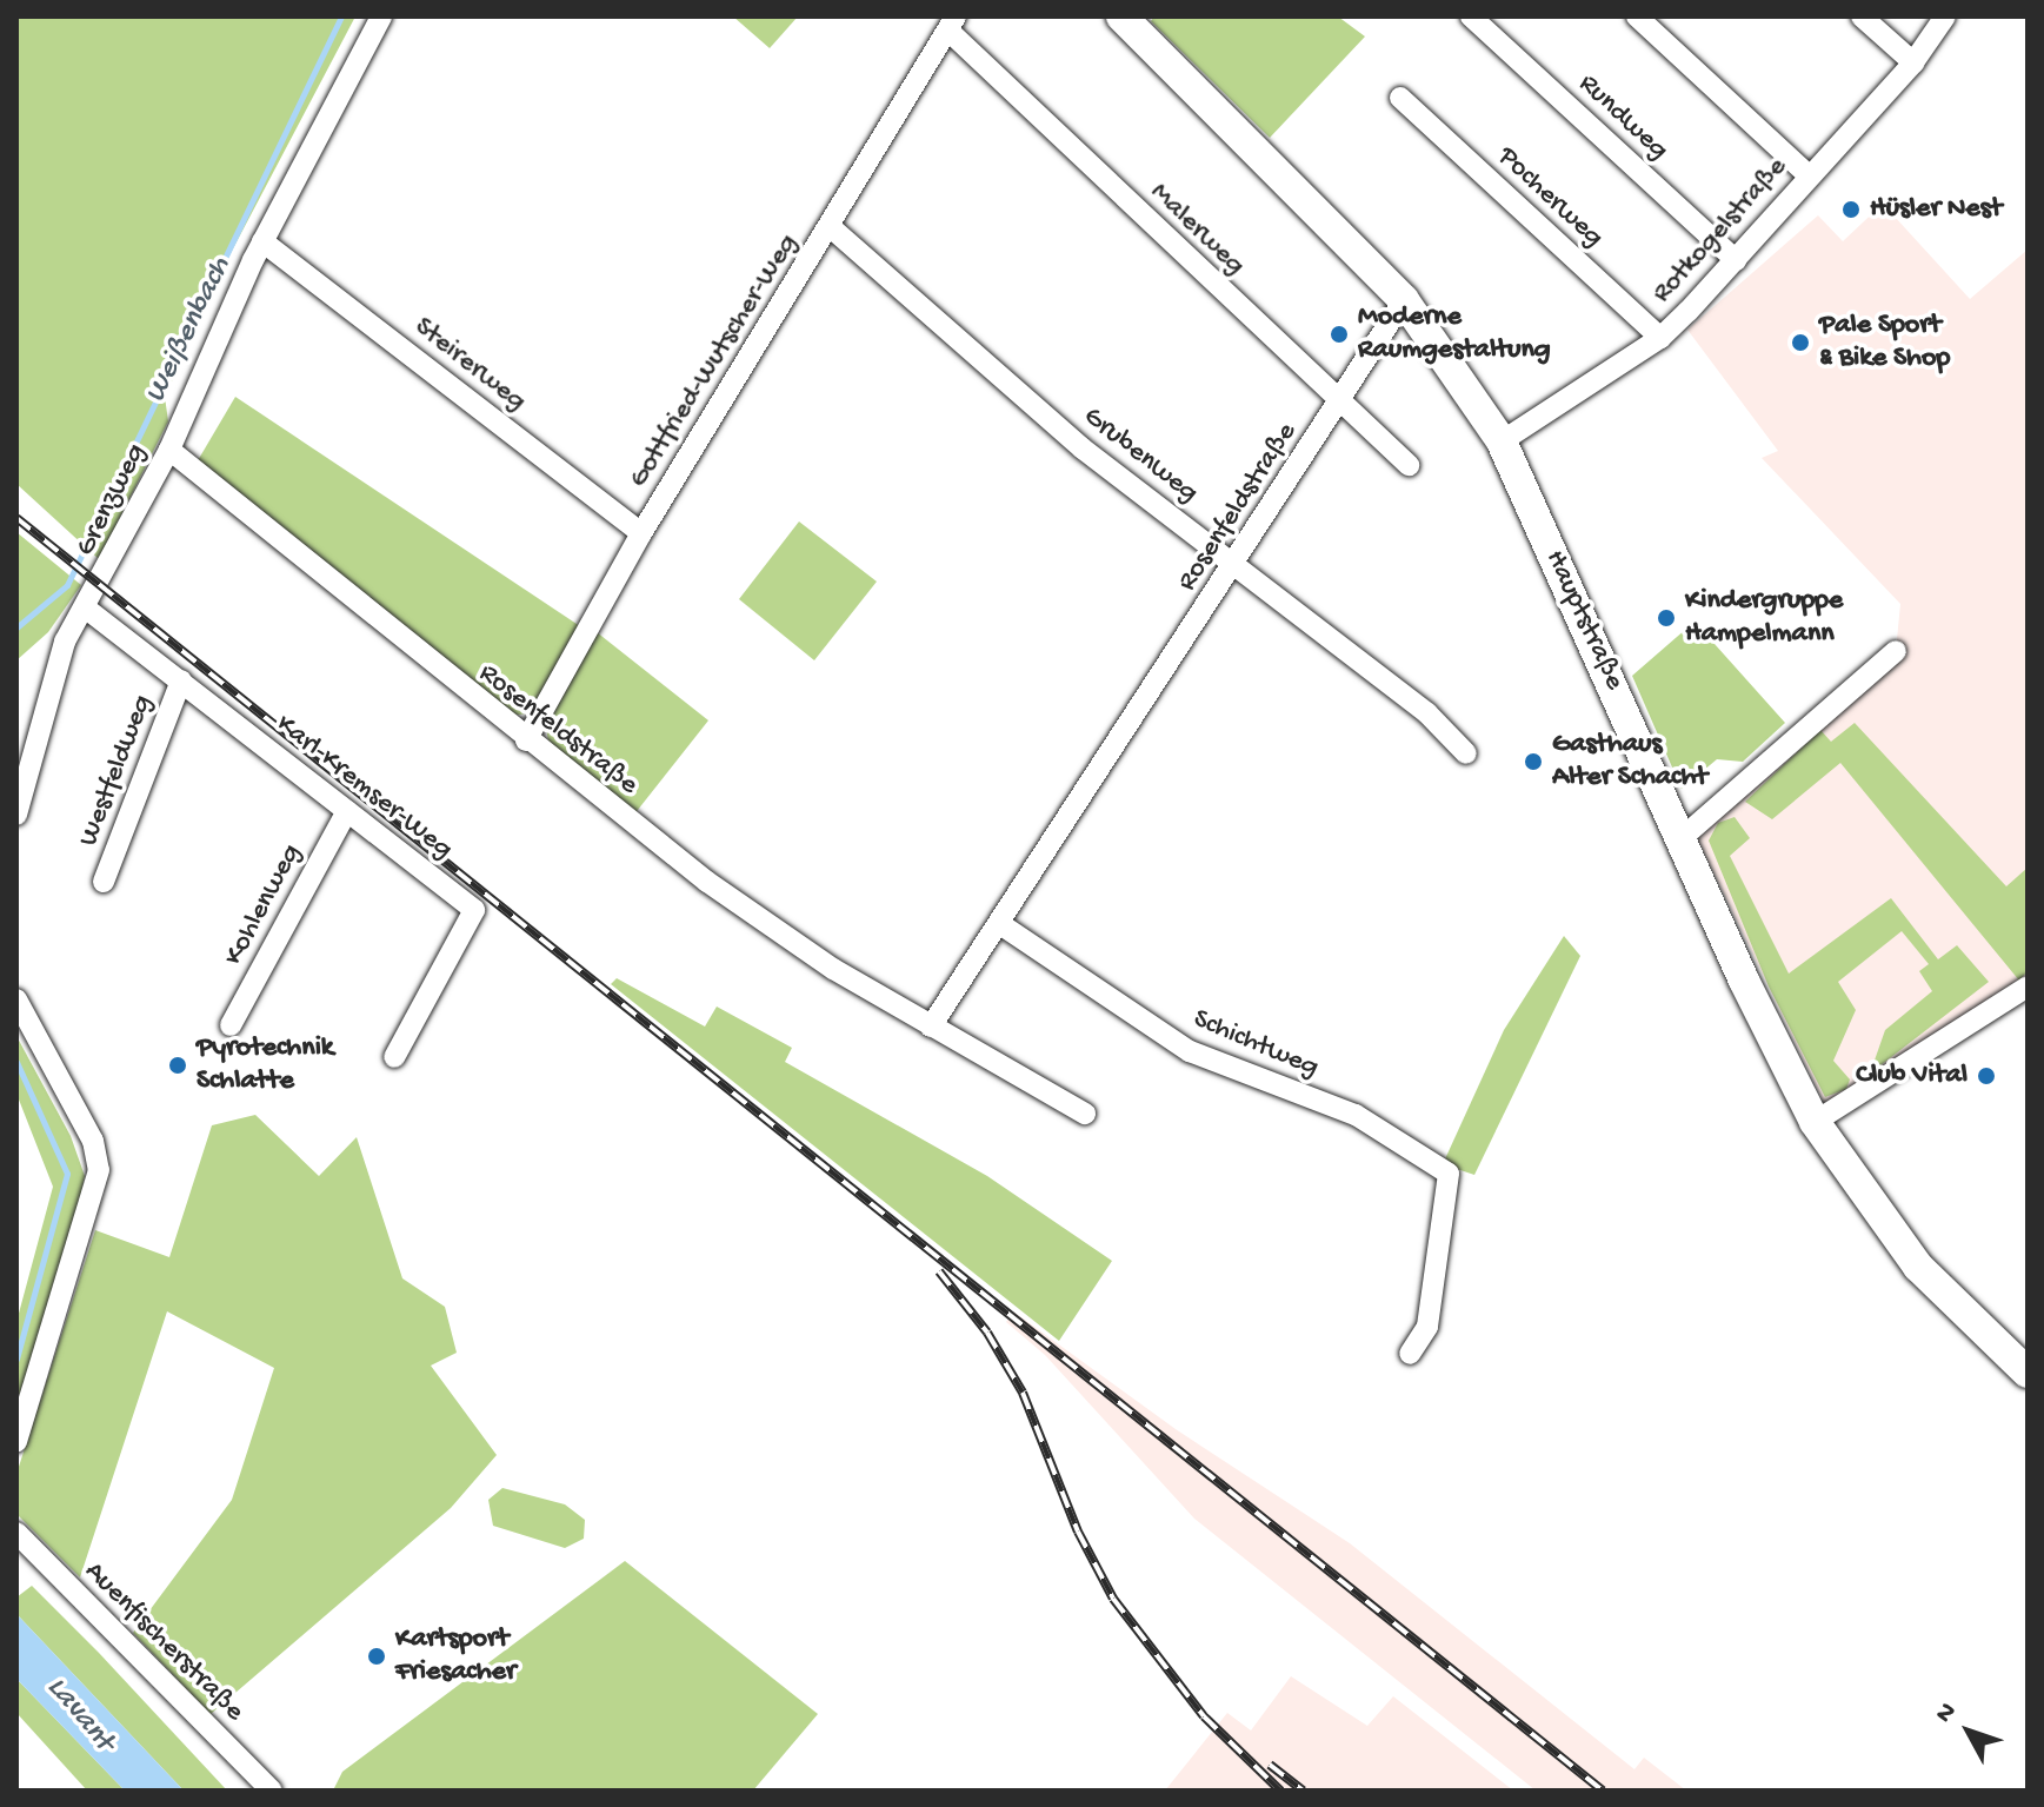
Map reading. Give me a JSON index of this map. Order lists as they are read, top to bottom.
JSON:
{
  "streets": {
    "main road": ["Hauptstraße"],
    "street": [
      "Rundweg",
      "Pocherweg",
      "Malerweg",
      "Rotkogelstraße",
      "Gottfried-Wutscher-Weg",
      "Steirerweg",
      "Grubenweg",
      "Grenzweg",
      "Rosenfeldstraße",
      "Westfeldweg",
      "Karl-Kremser-Weg",
      "Kohlenweg",
      "Schichtweg",
      "Auenfischerstraße"
    ]
  },
  "crossings": [
    ["Rundweg", "Rotkogelstraße"],
    ["Pocherweg", "Rotkogelstraße"],
    ["Malerweg", "Gottfried-Wutscher-Weg"],
    ["Malerweg", "Rosenfeldstraße"],
    ["Rotkogelstraße", "Hauptstraße"],
    ["Gottfried-Wutscher-Weg", "Steirerweg"],
    ["Gottfried-Wutscher-Weg", "Grubenweg"],
    ["Gottfried-Wutscher-Weg", "Rosenfeldstraße"],
    ["Steirerweg", "Grenzweg"],
    ["Grubenweg", "Rosenfeldstraße"],
    ["Grenzweg", "Rosenfeldstraße"],
    ["Grenzweg", "Karl-Kremser-Weg"],
    ["Rosenfeldstraße", "Hauptstraße"],
    ["Rosenfeldstraße", "Schichtweg"],
    ["Westfeldweg", "Karl-Kremser-Weg"],
    ["Karl-Kremser-Weg", "Kohlenweg"]
  ],
  "water": ["Weißenbach", "Lavant"],
  "places": [
    "Hüsler Nest",
    "Moderne Raumgestaltung",
    "Pale Sport & Bike Shop",
    "Kindergruppe Hampelmann",
    "Gasthaus Alter Schacht",
    "Pyrotechnik Schlatte",
    "Club Vital",
    "Kartsport Friesacher"
  ],
  "north": "top left"
}
